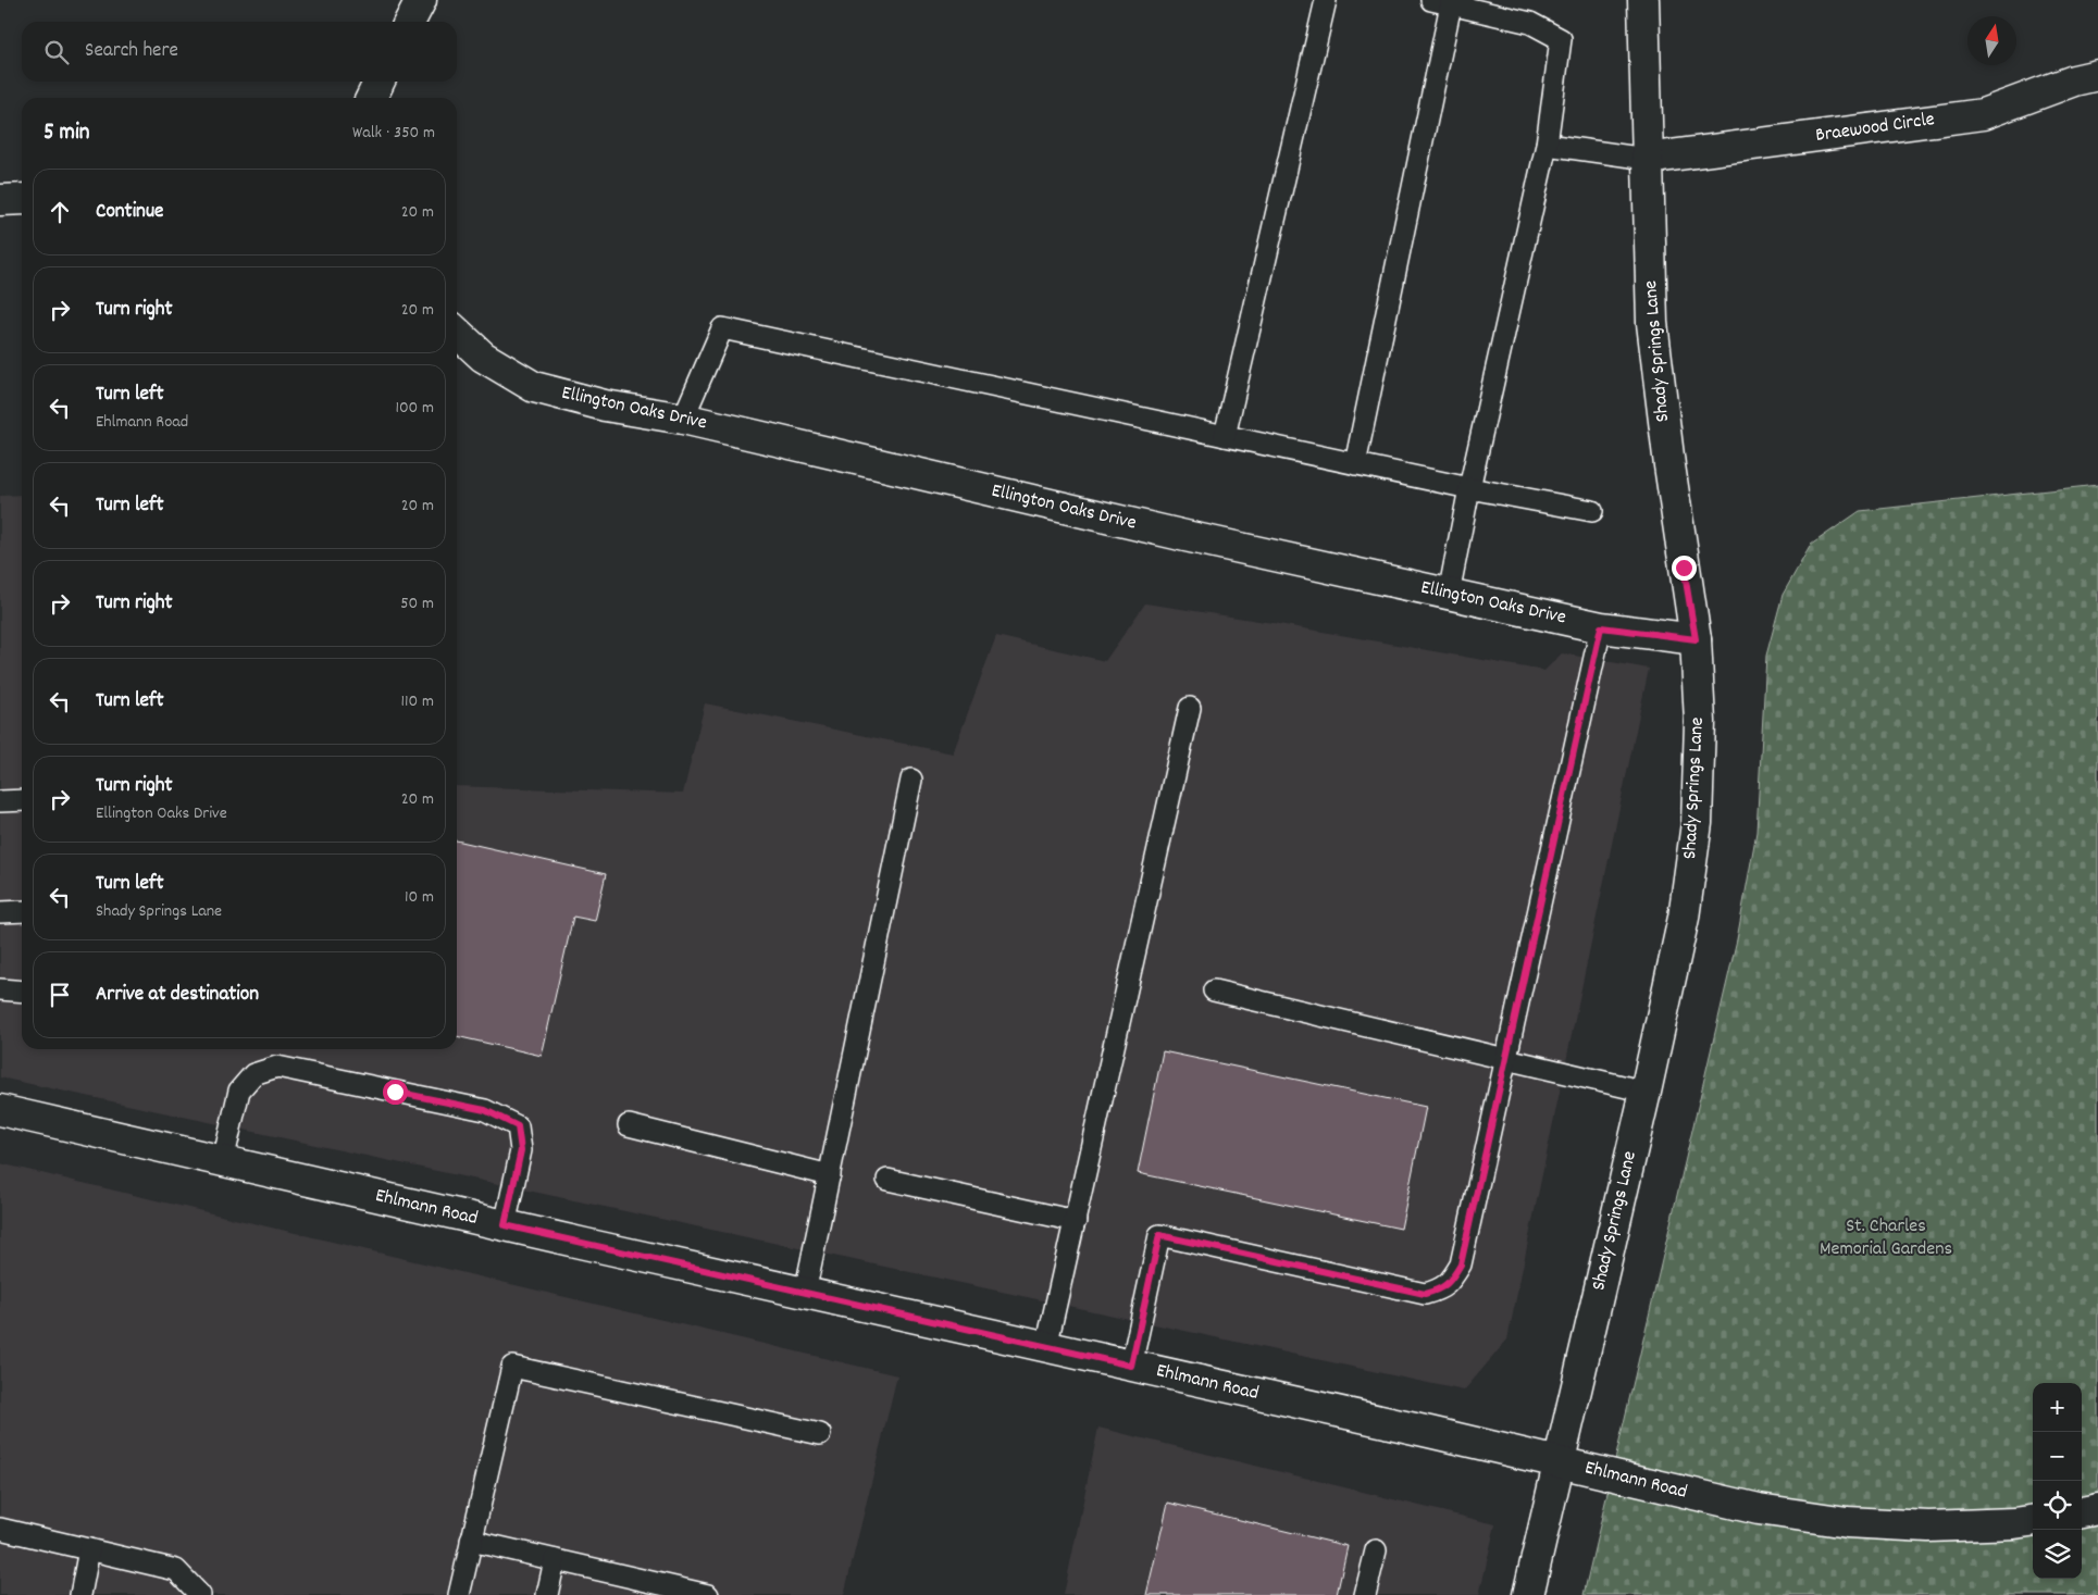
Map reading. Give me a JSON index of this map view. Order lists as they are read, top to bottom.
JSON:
{
  "streets": {
    "street": [
      "Braewood Circle",
      "Shady Springs Lane",
      "Ellington Oaks Drive",
      "Ehlmann Road"
    ]
  },
  "crossings": [
    ["Braewood Circle", "Shady Springs Lane"],
    ["Shady Springs Lane", "Ellington Oaks Drive"],
    ["Shady Springs Lane", "Ehlmann Road"]
  ],
  "parks": ["St. Charles Memorial Gardens"],
  "north": "top",
  "page": {
    "search": "Search here",
    "heading": ["5 min", "Walk · 350 m"],
    "list": [
      ["Continue", "20 m"],
      ["Turn right", "20 m"],
      ["Turn left", "Ehlmann Road", "100 m"],
      ["Turn left", "20 m"],
      ["Turn right", "50 m"],
      ["Turn left", "110 m"],
      ["Turn right", "Ellington Oaks Drive", "20 m"],
      ["Turn left", "Shady Springs Lane", "10 m"],
      "Arrive at destination"
    ],
    "map_buttons": ["+", "−"]
  }
}
